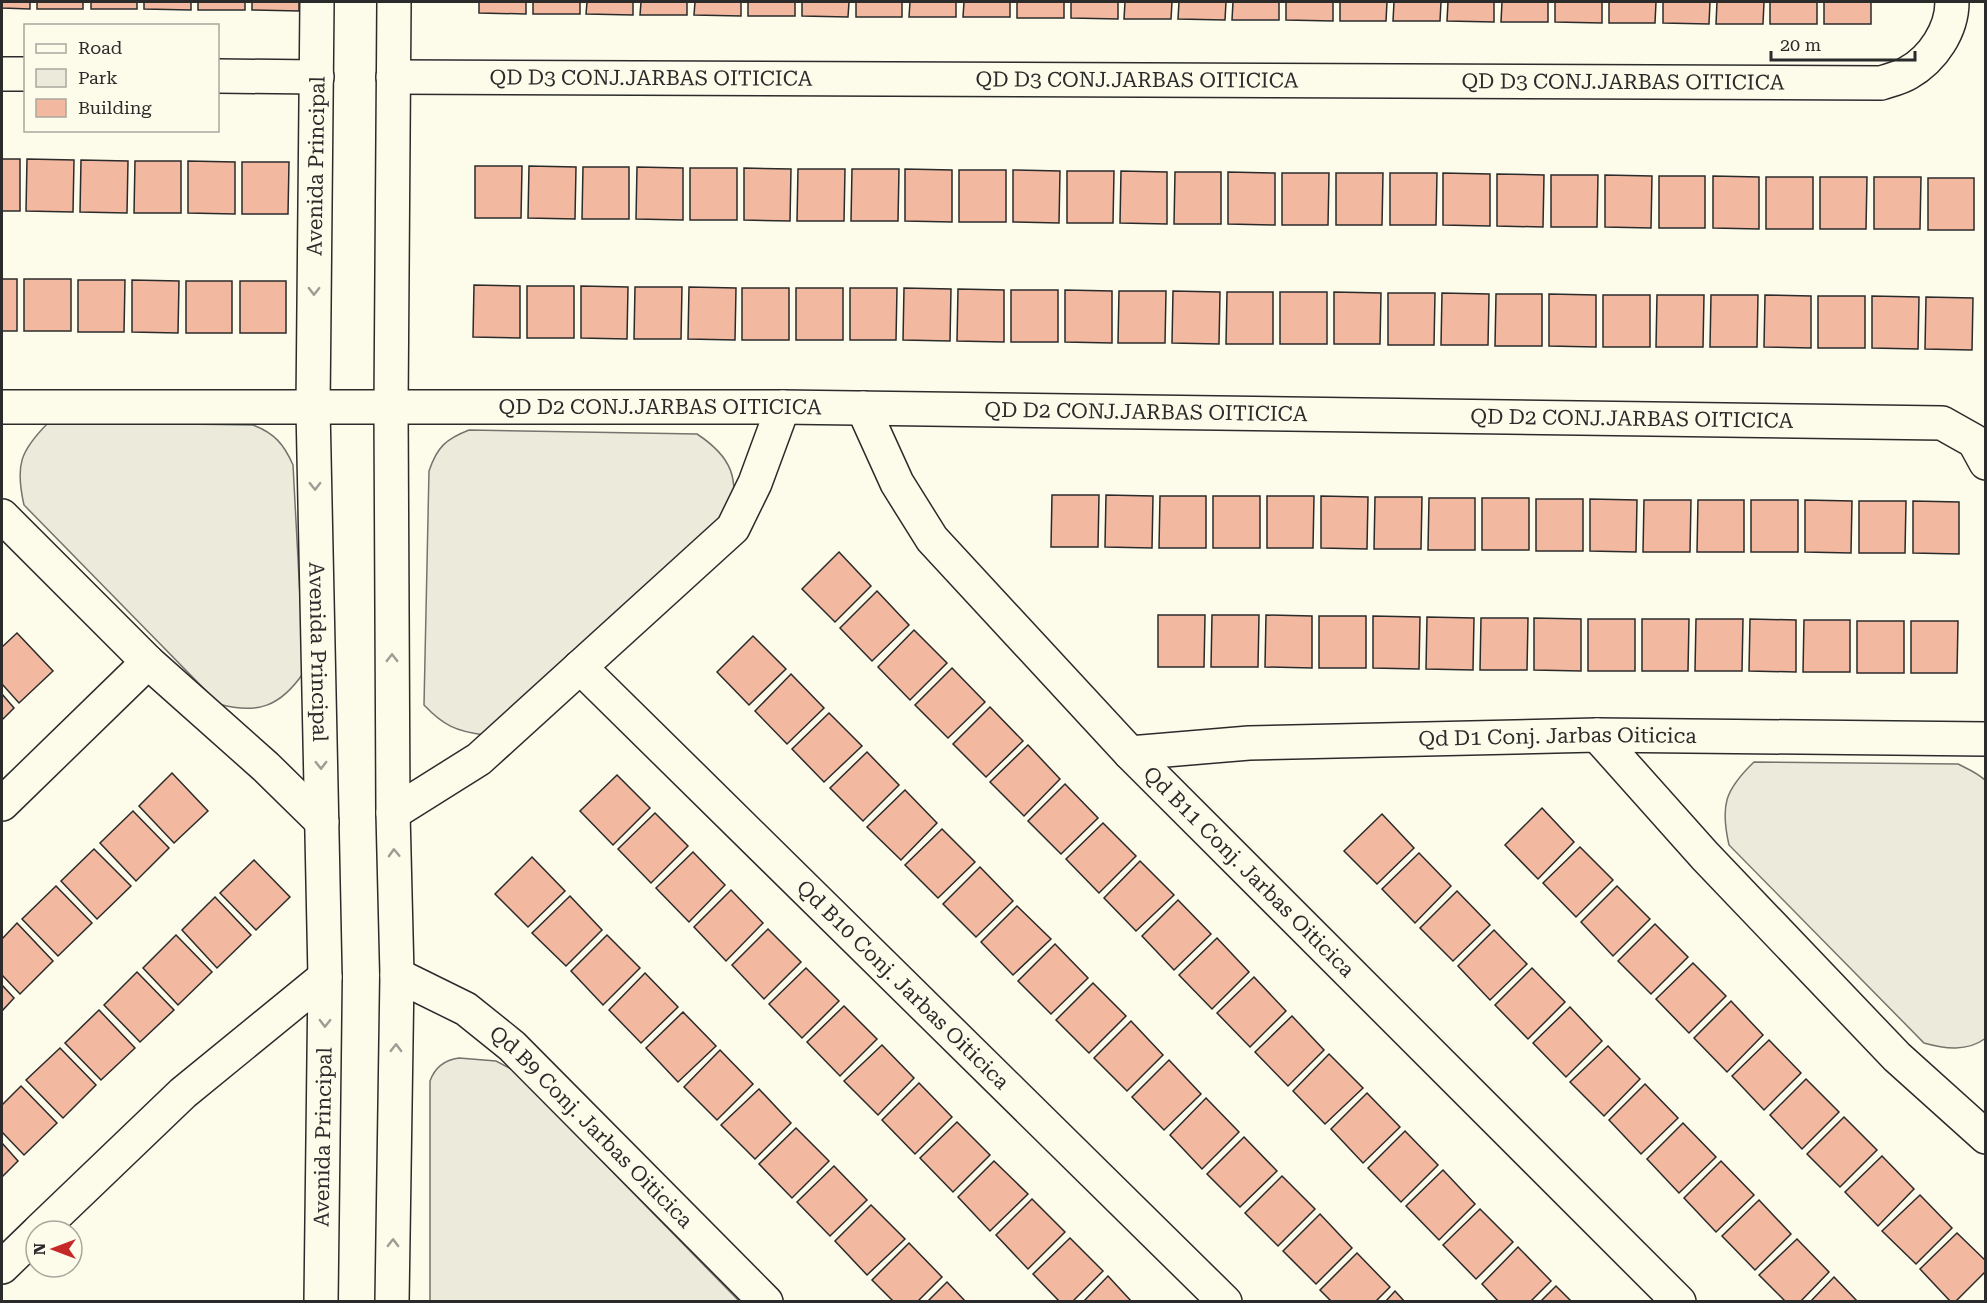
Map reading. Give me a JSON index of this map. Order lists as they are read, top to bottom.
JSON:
{
  "streets": {
    "street": [
      "QD D3 CONJ.JARBAS OITICICA",
      "Avenida Principal",
      "QD D2 CONJ.JARBAS OITICICA",
      "Qd D1 Conj. Jarbas Oiticica",
      "Qd B11 Conj. Jarbas Oiticica",
      "Qd B10 Conj. Jarbas Oiticica",
      "Qd B9 Conj. Jarbas Oiticica"
    ]
  },
  "crossings": [
    ["Avenida Principal", "QD D2 CONJ.JARBAS OITICICA"],
    ["QD D2 CONJ.JARBAS OITICICA", "Qd B11 Conj. Jarbas Oiticica"],
    ["Qd D1 Conj. Jarbas Oiticica", "Qd B11 Conj. Jarbas Oiticica"]
  ],
  "legend": ["Road", "Park", "Building"],
  "scale_bar": "20 m",
  "north": "left"
}
